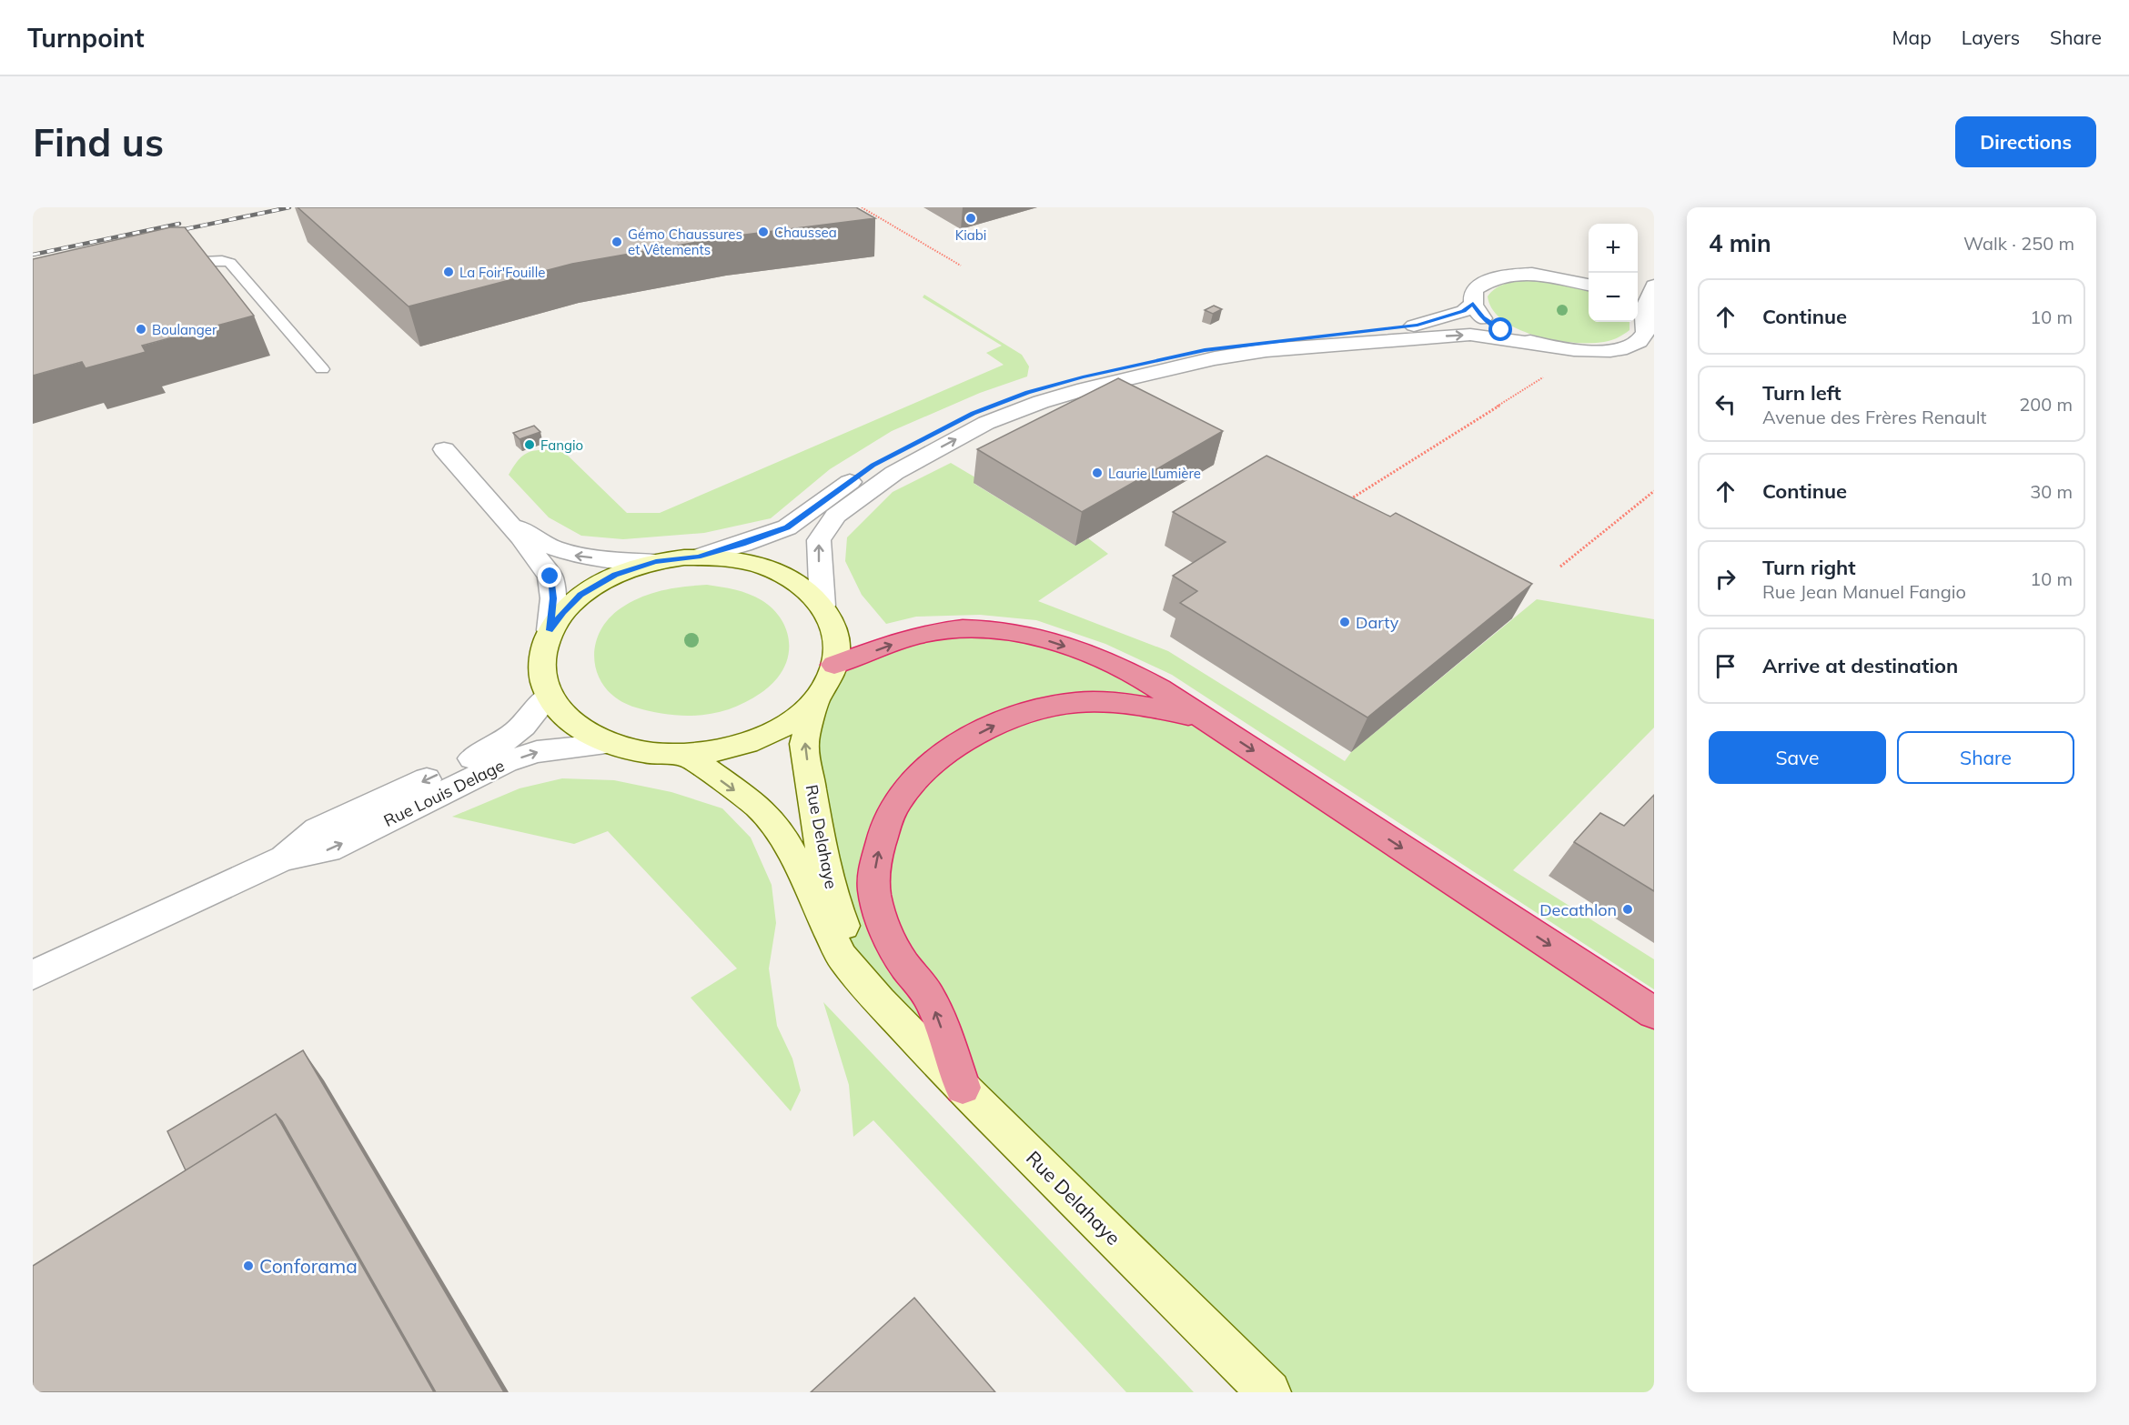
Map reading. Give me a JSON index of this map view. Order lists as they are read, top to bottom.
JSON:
{
  "streets": {
    "street": ["Rue Louis Delage", "Rue Delahaye"]
  },
  "places": [
    "Kiabi",
    "Chaussea",
    "Gémo Chaussures et Vêtements",
    "La Foir'Fouille",
    "Boulanger",
    "Fangio",
    "Laurie Lumière",
    "Darty",
    "Decathlon",
    "Conforama"
  ],
  "page": {
    "header": "Turnpoint",
    "nav": ["Map", "Layers", "Share"],
    "buttons": [
      "Directions",
      ["Save", "Share"]
    ],
    "title": "Find us",
    "heading": ["4 min", "Walk · 250 m"],
    "map_buttons": ["+", "−"],
    "list": [
      ["Continue", "10 m"],
      ["Turn left", "Avenue des Frères Renault", "200 m"],
      ["Continue", "30 m"],
      ["Turn right", "Rue Jean Manuel Fangio", "10 m"],
      "Arrive at destination"
    ]
  }
}
